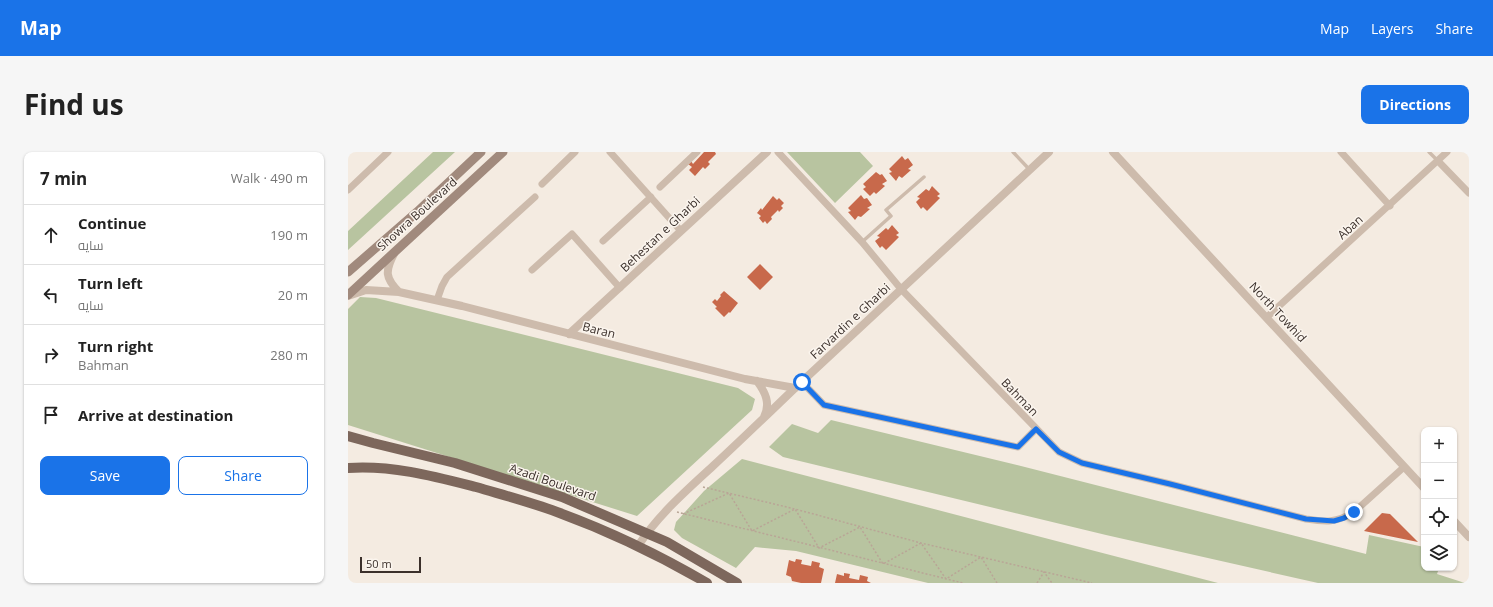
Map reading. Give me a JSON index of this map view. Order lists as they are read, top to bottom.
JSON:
{
  "streets": {
    "main road": ["Showra Boulevard", "َAzadi Boulevard"],
    "street": [
      "Aban",
      "Behestan e Gharbi",
      "North Towhid",
      "Farvardin e Gharbi",
      "‌‌Baran",
      "Bahman"
    ]
  },
  "crossings": [
    ["Showra Boulevard", "‌‌Baran"],
    ["Aban", "North Towhid"],
    ["Behestan e Gharbi", "‌‌Baran"],
    ["North Towhid", "Bahman"],
    ["Farvardin e Gharbi", "‌‌Baran"],
    ["Farvardin e Gharbi", "Bahman"],
    ["Farvardin e Gharbi", "َAzadi Boulevard"]
  ],
  "scale_bar": "50 m",
  "page": {
    "header": "Map",
    "nav": ["Map", "Layers", "Share"],
    "title": "Find us",
    "buttons": [
      "Directions",
      ["Save", "Share"]
    ],
    "heading": ["7 min", "Walk · 490 m"],
    "list": [
      ["Continue", "سایه", "190 m"],
      ["Turn left", "سایه", "20 m"],
      ["Turn right", "Bahman", "280 m"],
      "Arrive at destination"
    ],
    "map_buttons": ["+", "−"],
    "scale": "50 m"
  }
}
